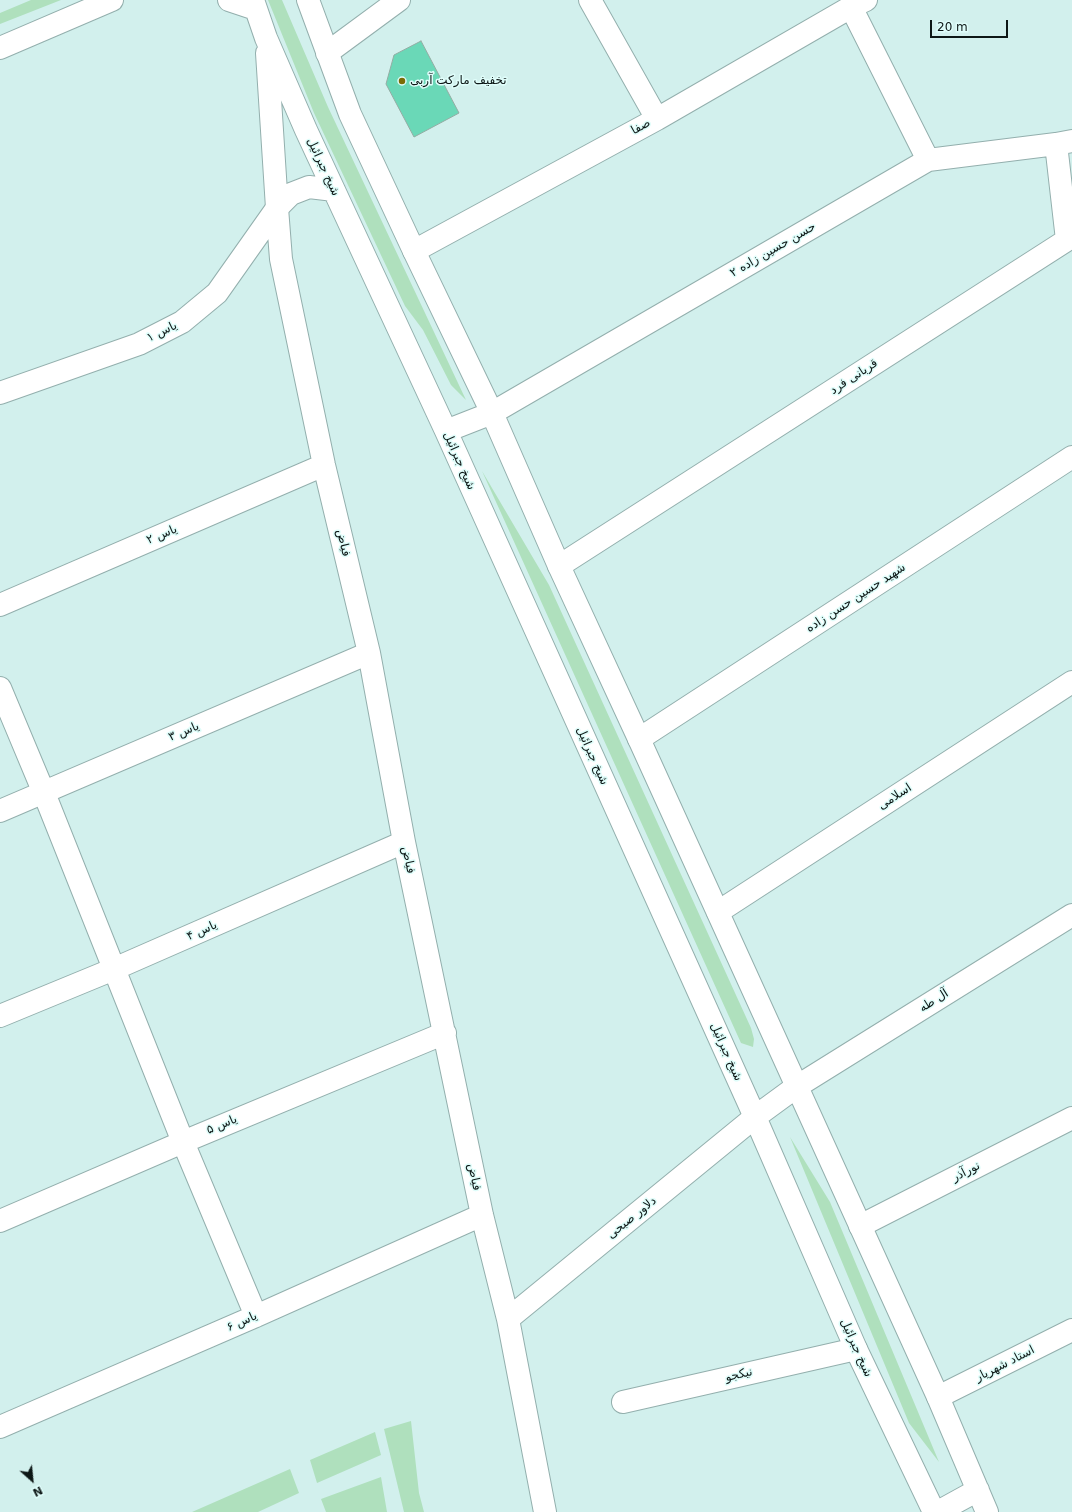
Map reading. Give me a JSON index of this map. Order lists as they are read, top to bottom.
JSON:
{
  "streets": {
    "street": [
      "صفا",
      "شیخ جبرائیل",
      "حسن حسین زاده ۲",
      "یاس ۱",
      "قربانی فرد",
      "یاس ۲",
      "فیاض",
      "شهید حسین حسن زاده",
      "یاس ۳",
      "اسلامی",
      "یاس ۴",
      "آل طه",
      "یاس ۵",
      "نورآذر",
      "دلاور صبحی",
      "یاس ۶",
      "استاد شهریار",
      "نیکجو"
    ]
  },
  "crossings": [
    ["شیخ جبرائیل", "حسن حسین زاده ۲"],
    ["شیخ جبرائیل", "یاس ۱"],
    ["شیخ جبرائیل", "فیاض"],
    ["شیخ جبرائیل", "آل طه"],
    ["شیخ جبرائیل", "دلاور صبحی"],
    ["شیخ جبرائیل", "نیکجو"],
    ["حسن حسین زاده ۲", "قربانی فرد"],
    ["یاس ۱", "فیاض"],
    ["یاس ۲", "فیاض"],
    ["فیاض", "یاس ۳"],
    ["فیاض", "یاس ۴"],
    ["فیاض", "یاس ۵"],
    ["فیاض", "دلاور صبحی"],
    ["فیاض", "یاس ۶"],
    ["آل طه", "دلاور صبحی"]
  ],
  "places": ["تخفیف مارکت آربی"],
  "scale_bar": "20 m",
  "north": "bottom right"
}
